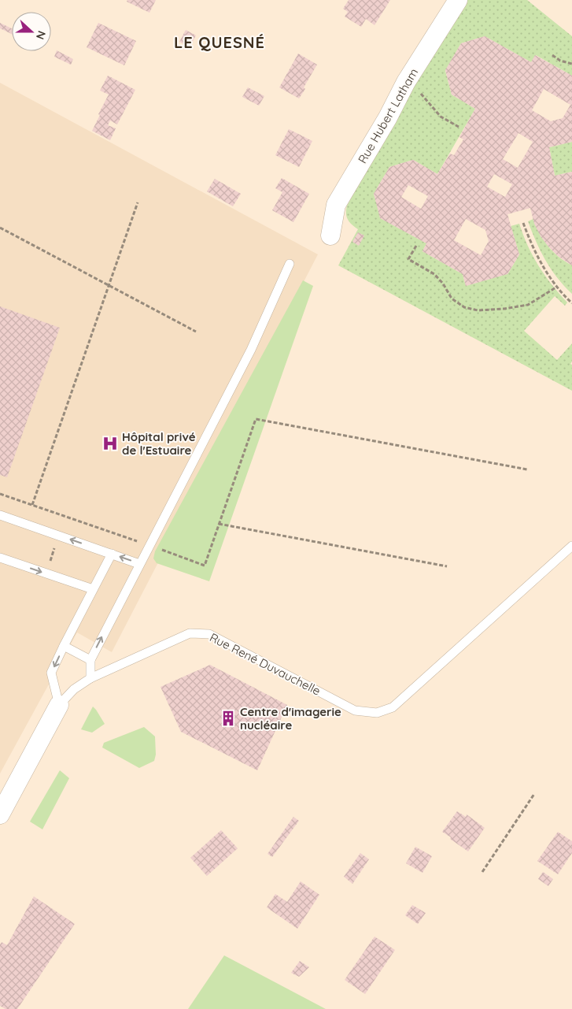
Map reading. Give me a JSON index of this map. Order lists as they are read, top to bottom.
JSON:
{
  "streets": {
    "street": ["Rue Hubert Latham", "Rue René Duvauchelle"]
  },
  "districts": ["LE QUESNÉ"],
  "places": {
    "hospital": ["Hôpital privé de l'Estuaire"],
    "building": ["Centre d'imagerie nucléaire"]
  },
  "north": "right"
}
